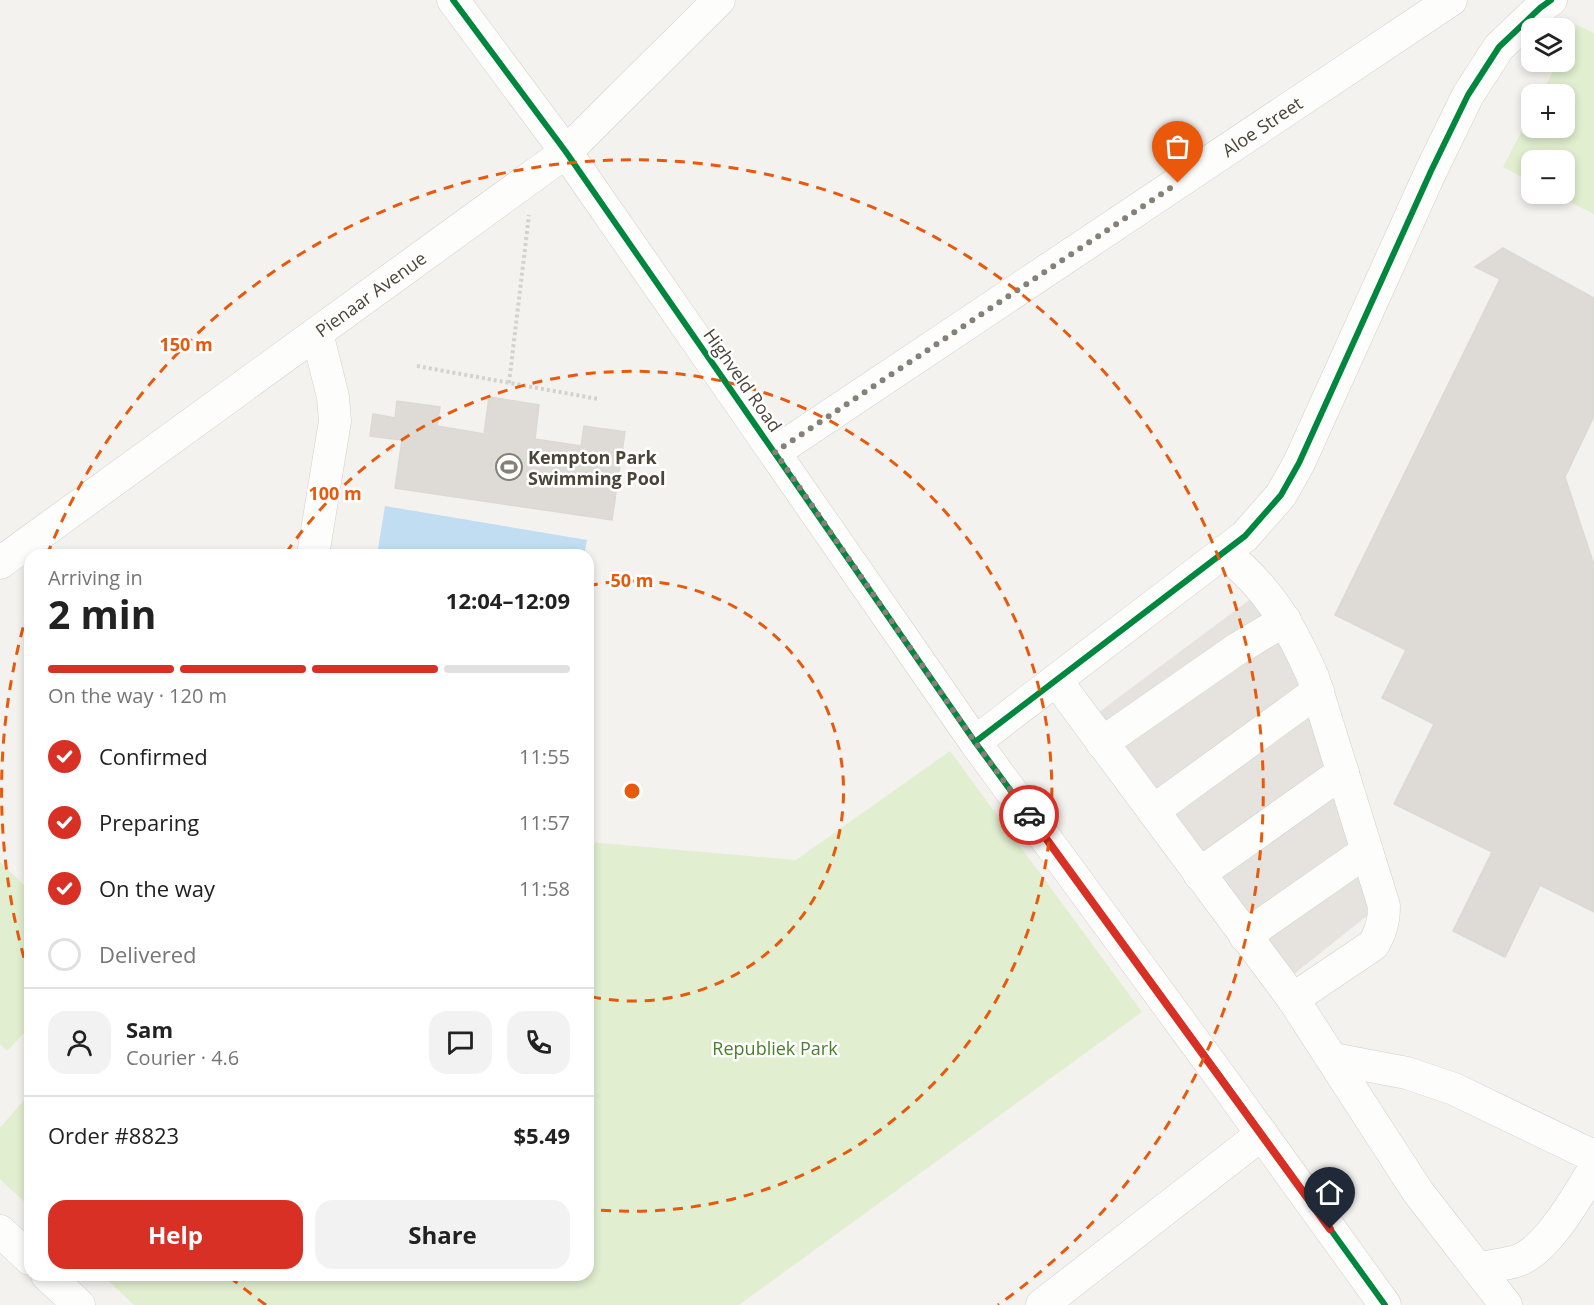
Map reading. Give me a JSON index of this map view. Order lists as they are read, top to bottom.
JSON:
{
  "streets": {
    "street": ["Aloe Street", "Pienaar Avenue", "Highveld Road"]
  },
  "crossings": [
    ["Aloe Street", "Highveld Road"],
    ["Pienaar Avenue", "Highveld Road"]
  ],
  "parks": ["Republiek Park"],
  "places": {
    "sports": ["Kempton Park Swimming Pool"]
  },
  "page": {
    "map_buttons": ["+", "−"],
    "heading": ["2 min", "Arriving in", "12:04–12:09"],
    "panel": [
      "Sam",
      "Courier · 4.6",
      "Order #8823",
      "$5.49"
    ],
    "bar": "On the way · 120 m",
    "list": [
      ["Confirmed", "11:55"],
      ["Preparing", "11:57"],
      ["On the way", "11:58"],
      "Delivered"
    ],
    "buttons": ["Help", "Share"]
  },
  "rings": ["150 m", "100 m", "50 m"]
}
